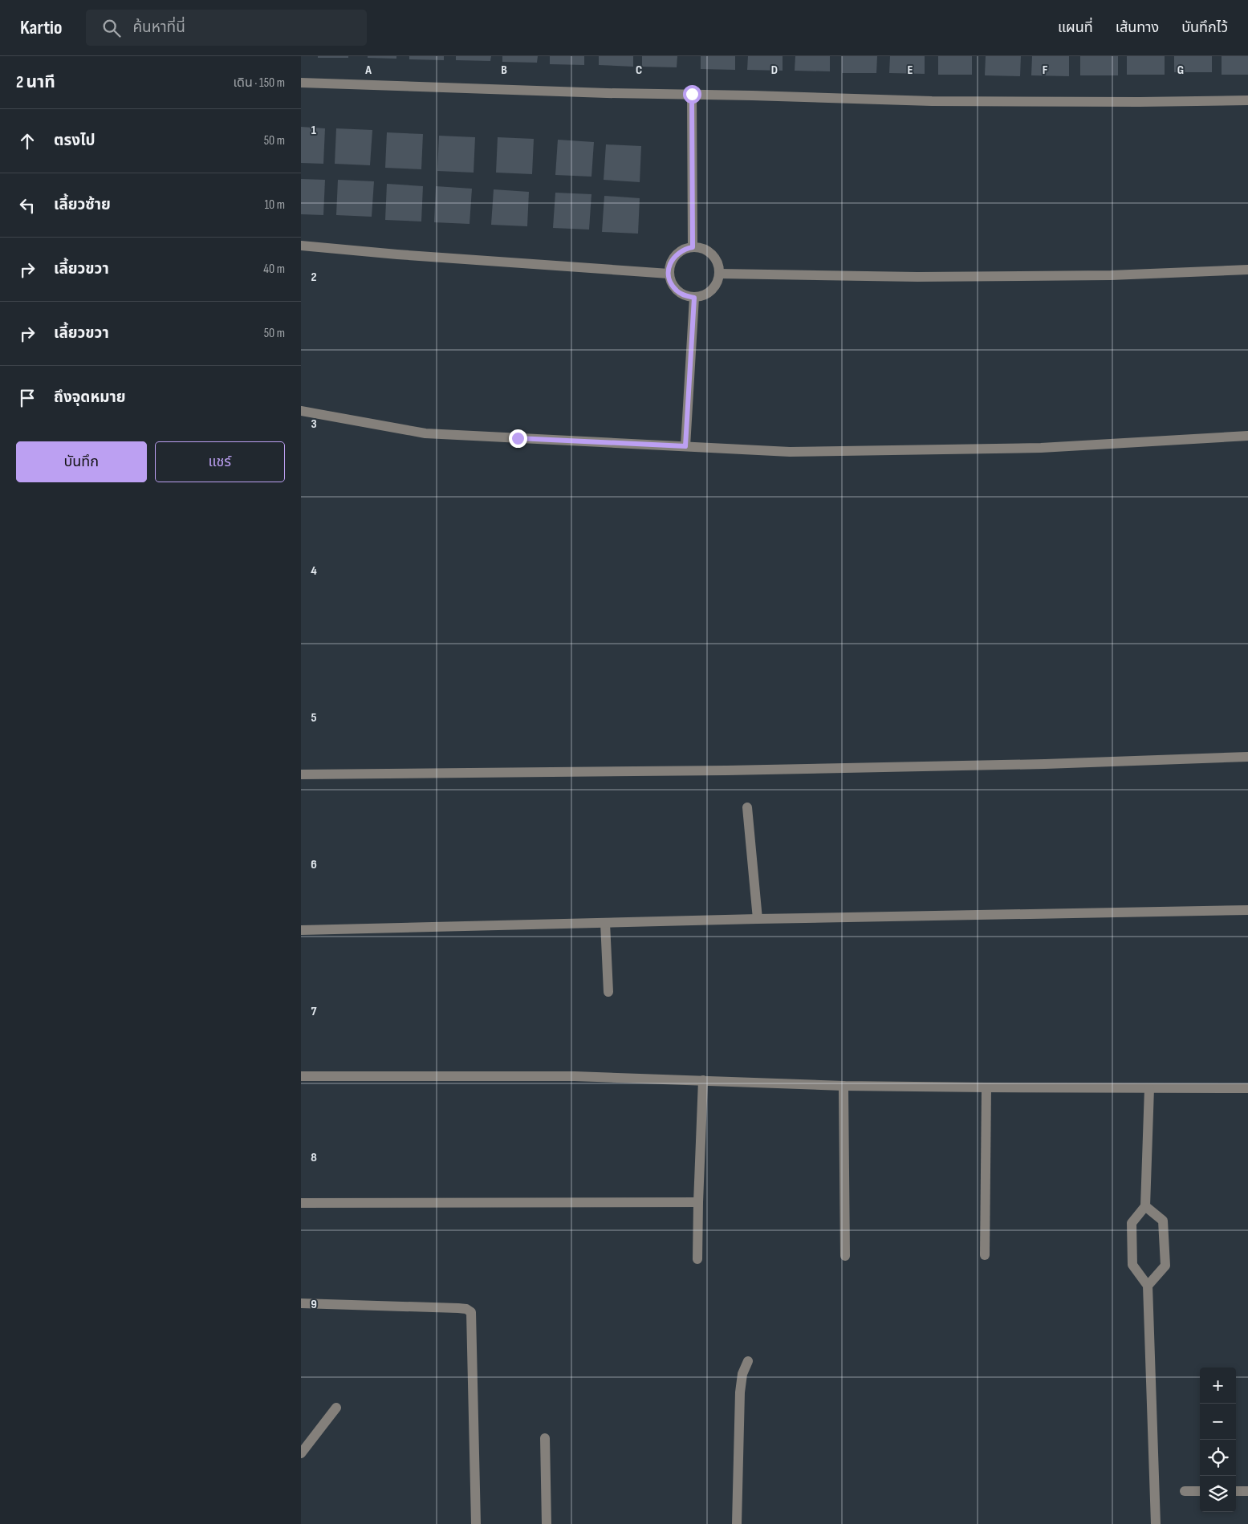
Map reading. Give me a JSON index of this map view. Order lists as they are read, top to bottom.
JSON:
{
  "page": {
    "header": "Kartio",
    "search": "ค้นหาที่นี่",
    "nav": ["แผนที่", "เส้นทาง", "บันทึกไว้"],
    "heading": ["2 นาที", "เดิน · 150 m"],
    "list": [
      ["ตรงไป", "50 m"],
      ["เลี้ยวซ้าย", "10 m"],
      ["เลี้ยวขวา", "40 m"],
      ["เลี้ยวขวา", "50 m"],
      "ถึงจุดหมาย"
    ],
    "buttons": ["บันทึก", "แชร์"],
    "map_buttons": ["+", "−"]
  },
  "grid": {
    "columns": [
      "A",
      "B",
      "C",
      "D",
      "E",
      "F",
      "G"
    ],
    "rows": [
      "1",
      "2",
      "3",
      "4",
      "5",
      "6",
      "7",
      "8",
      "9"
    ]
  }
}
